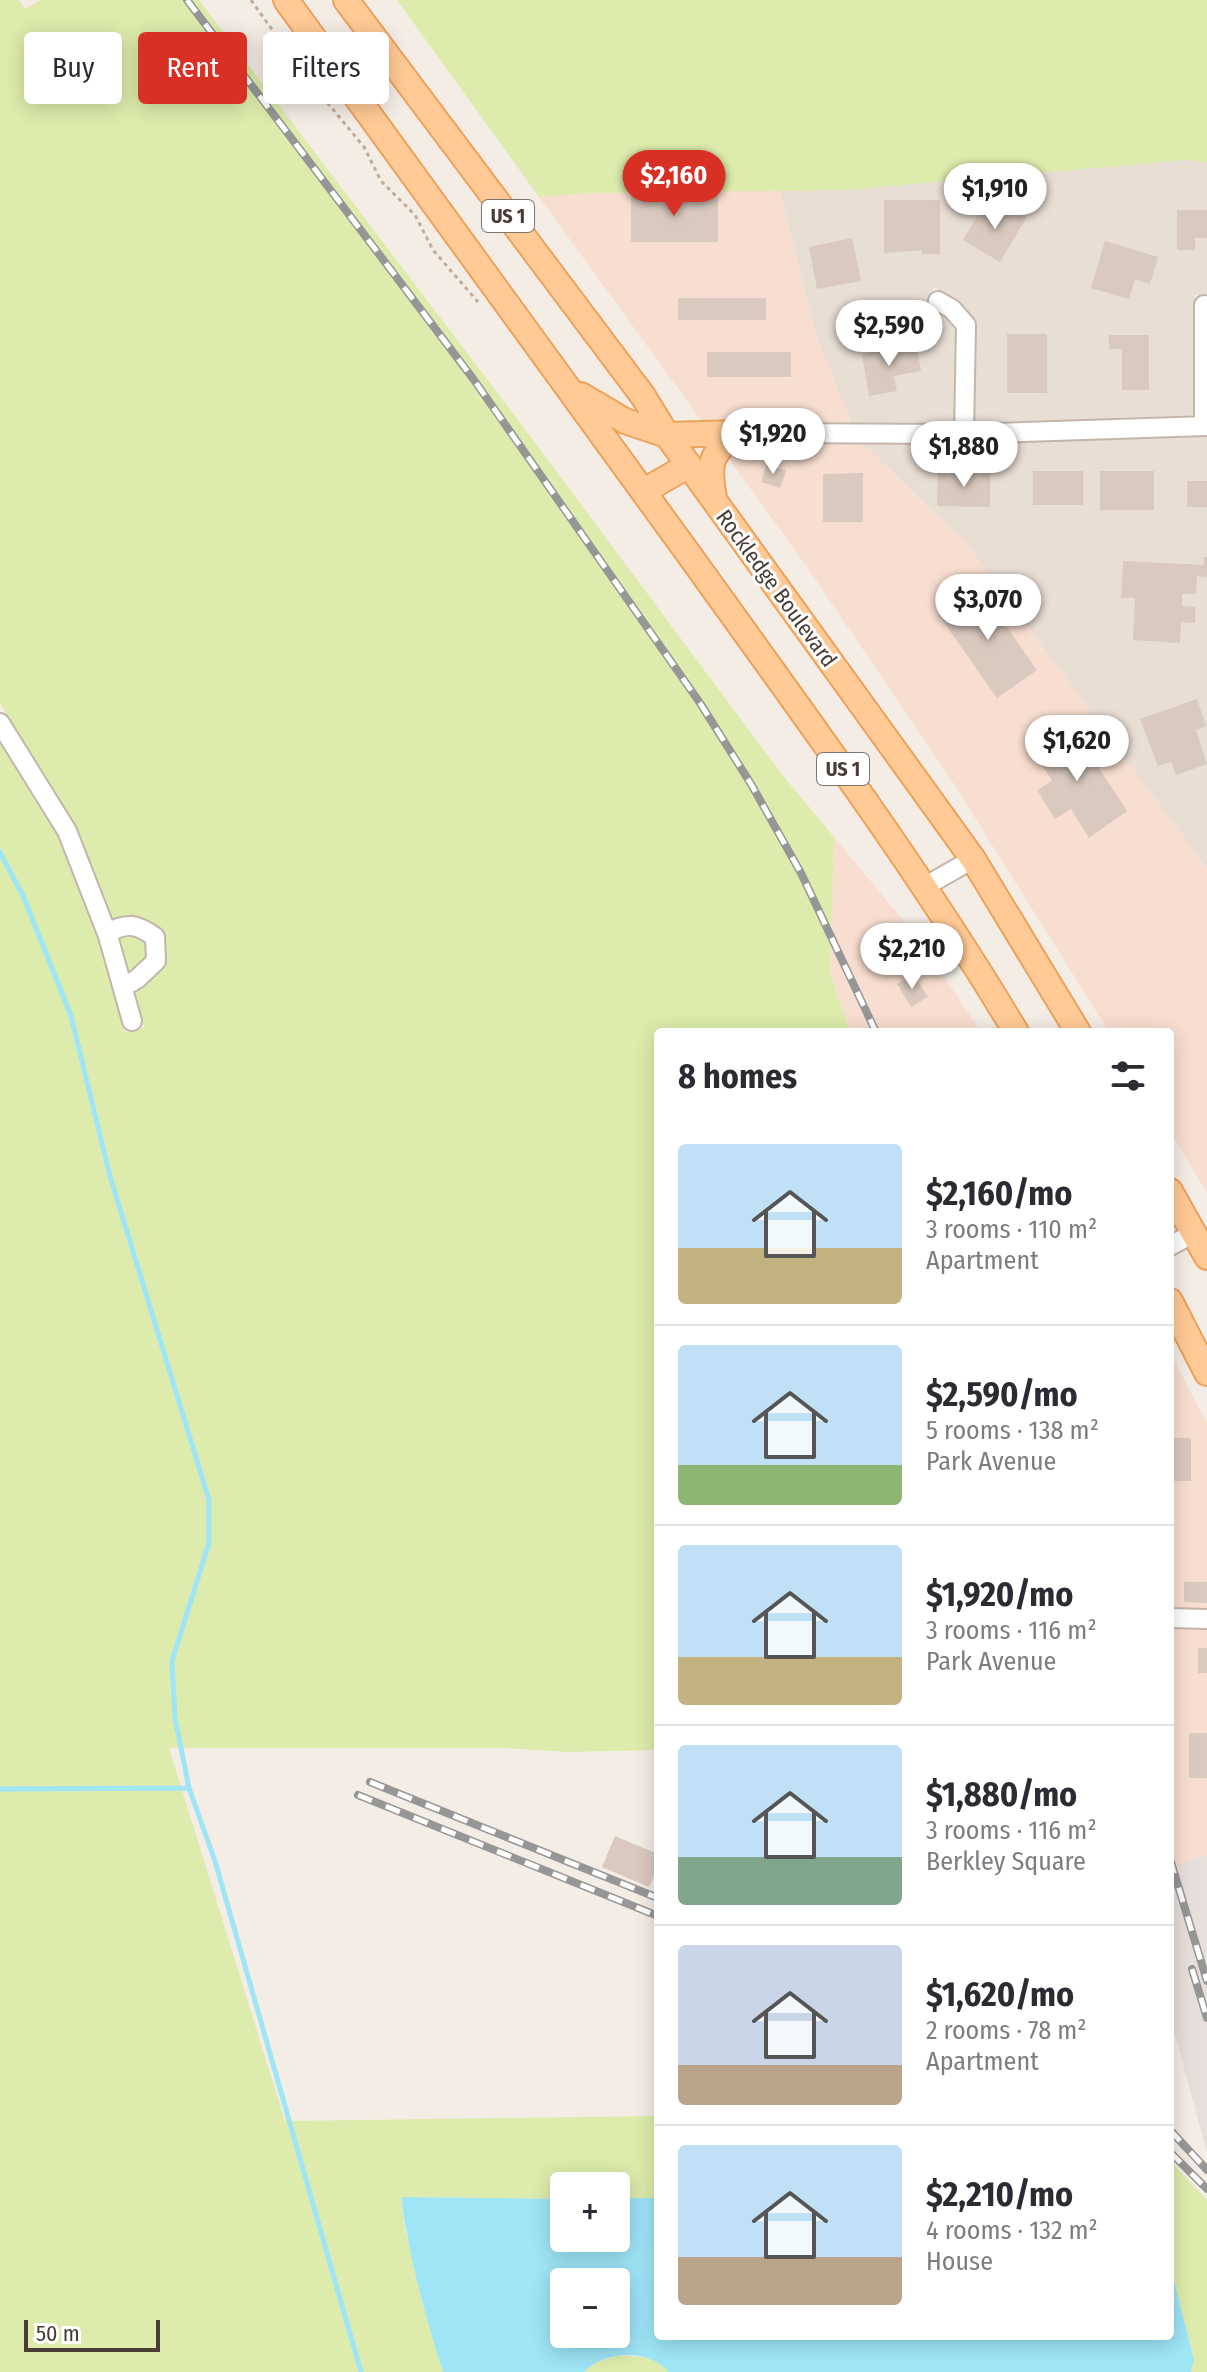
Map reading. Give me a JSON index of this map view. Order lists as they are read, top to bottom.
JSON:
{
  "streets": {
    "main road": ["US 1", "Rockledge Boulevard"]
  },
  "scale_bar": "50 m",
  "page": {
    "chip": ["Buy", "Rent", "Filters"],
    "price": [
      "$2,160",
      "$1,910",
      "$2,590",
      "$1,920",
      "$1,880",
      "$3,070",
      "$1,620",
      "$2,210"
    ],
    "heading": "8 homes",
    "list": [
      {
        "name": "$2,160/mo",
        "note": "3 rooms · 110 m² · Apartment"
      },
      {
        "name": "$2,590/mo",
        "note": "5 rooms · 138 m² · Park Avenue"
      },
      {
        "name": "$1,920/mo",
        "note": "3 rooms · 116 m² · Park Avenue"
      },
      {
        "name": "$1,880/mo",
        "note": "3 rooms · 116 m² · Berkley Square"
      },
      {
        "name": "$1,620/mo",
        "note": "2 rooms · 78 m² · Apartment"
      },
      {
        "name": "$2,210/mo",
        "note": "4 rooms · 132 m² · House"
      }
    ],
    "map_buttons": ["+", "−"],
    "scale": "50 m"
  }
}
